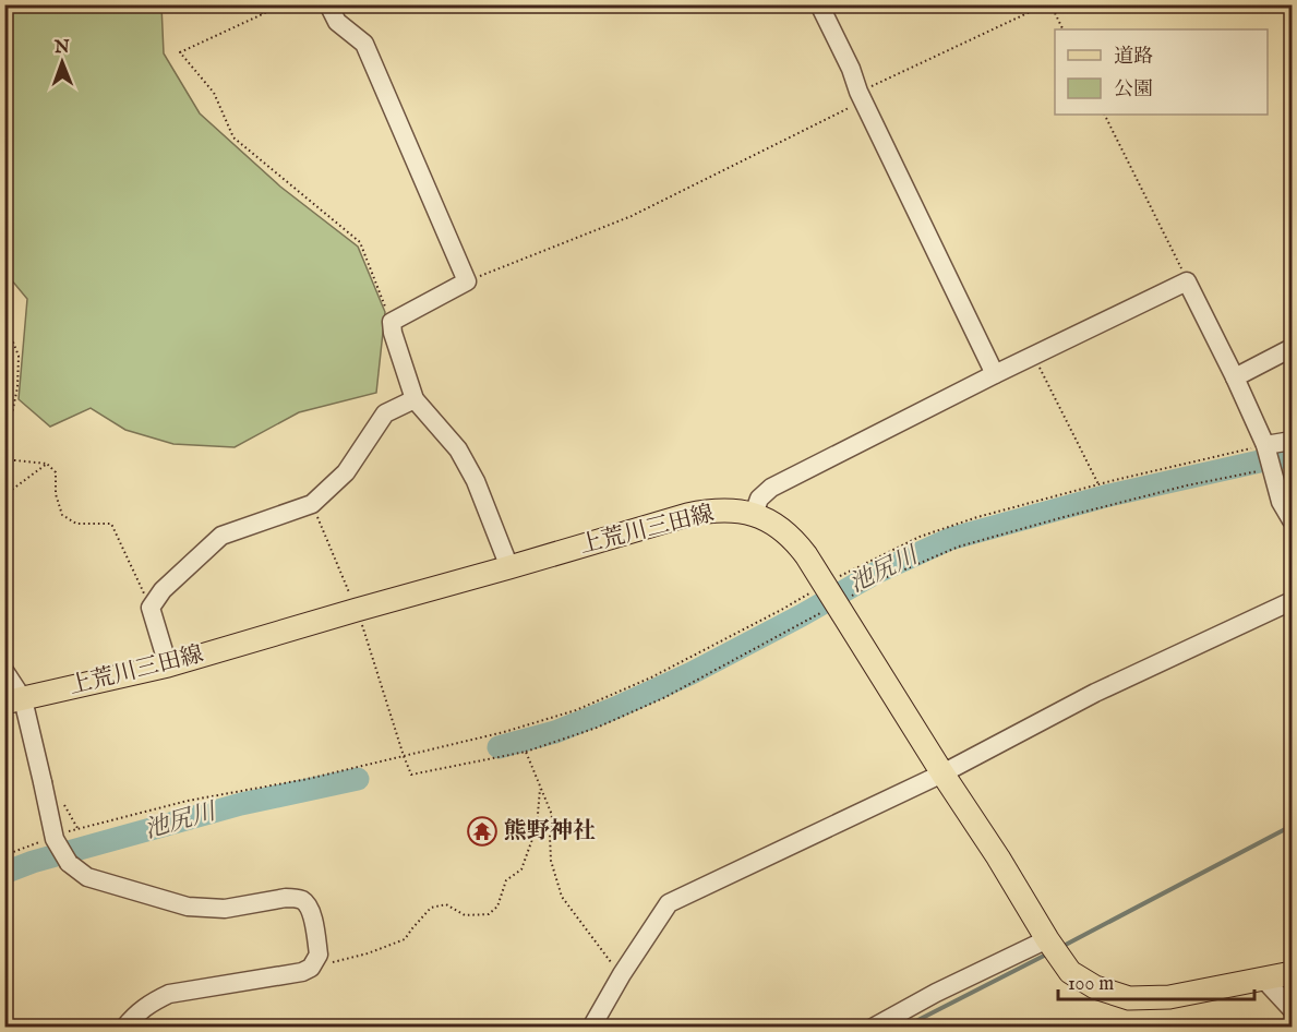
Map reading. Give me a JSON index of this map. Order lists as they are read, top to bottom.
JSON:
{
  "streets": {
    "main road": ["上荒川三田線"]
  },
  "water": ["池尻川"],
  "places": {
    "temple": ["熊野神社"]
  },
  "legend": ["道路", "公園"],
  "scale_bar": "100 m",
  "north": "top"
}
